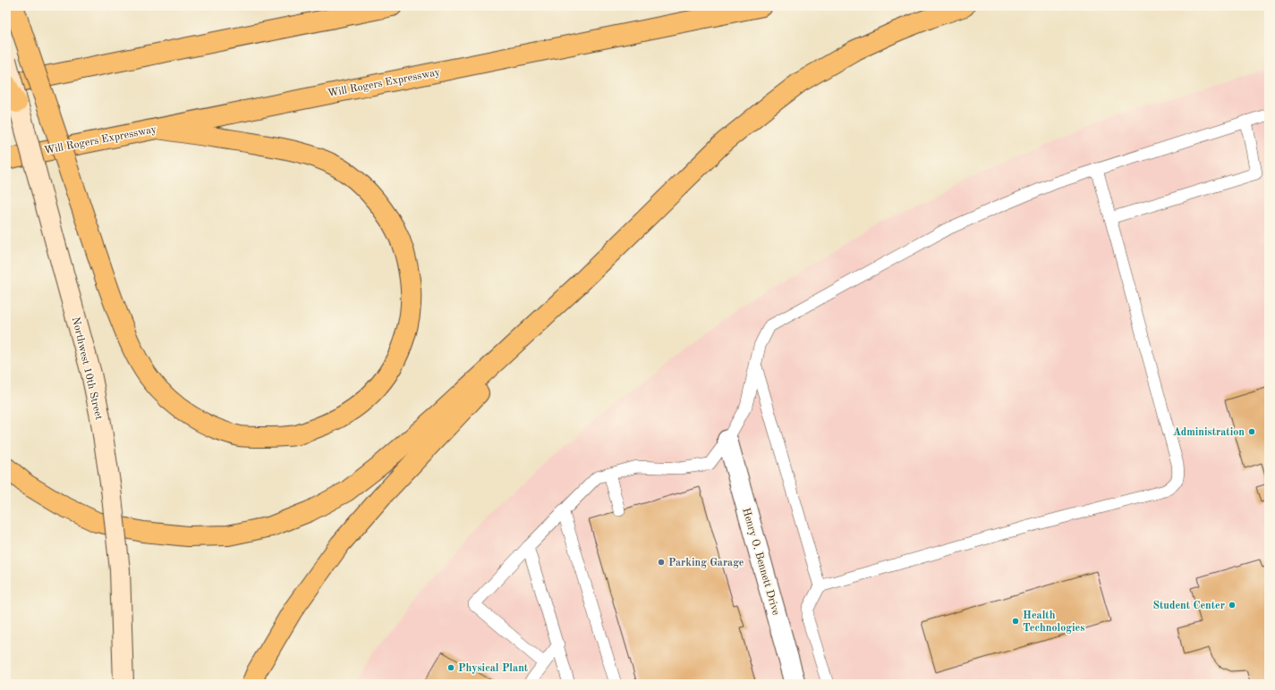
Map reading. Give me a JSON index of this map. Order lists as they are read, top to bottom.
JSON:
{
  "streets": {
    "highway": ["Will Rogers Expressway"],
    "main road": ["Northwest 10th Street"],
    "street": ["Henry O. Bennett Drive"]
  },
  "places": [
    "Administration",
    "Parking Garage",
    "Student Center",
    "Health Technologies",
    "Physical Plant"
  ]
}
